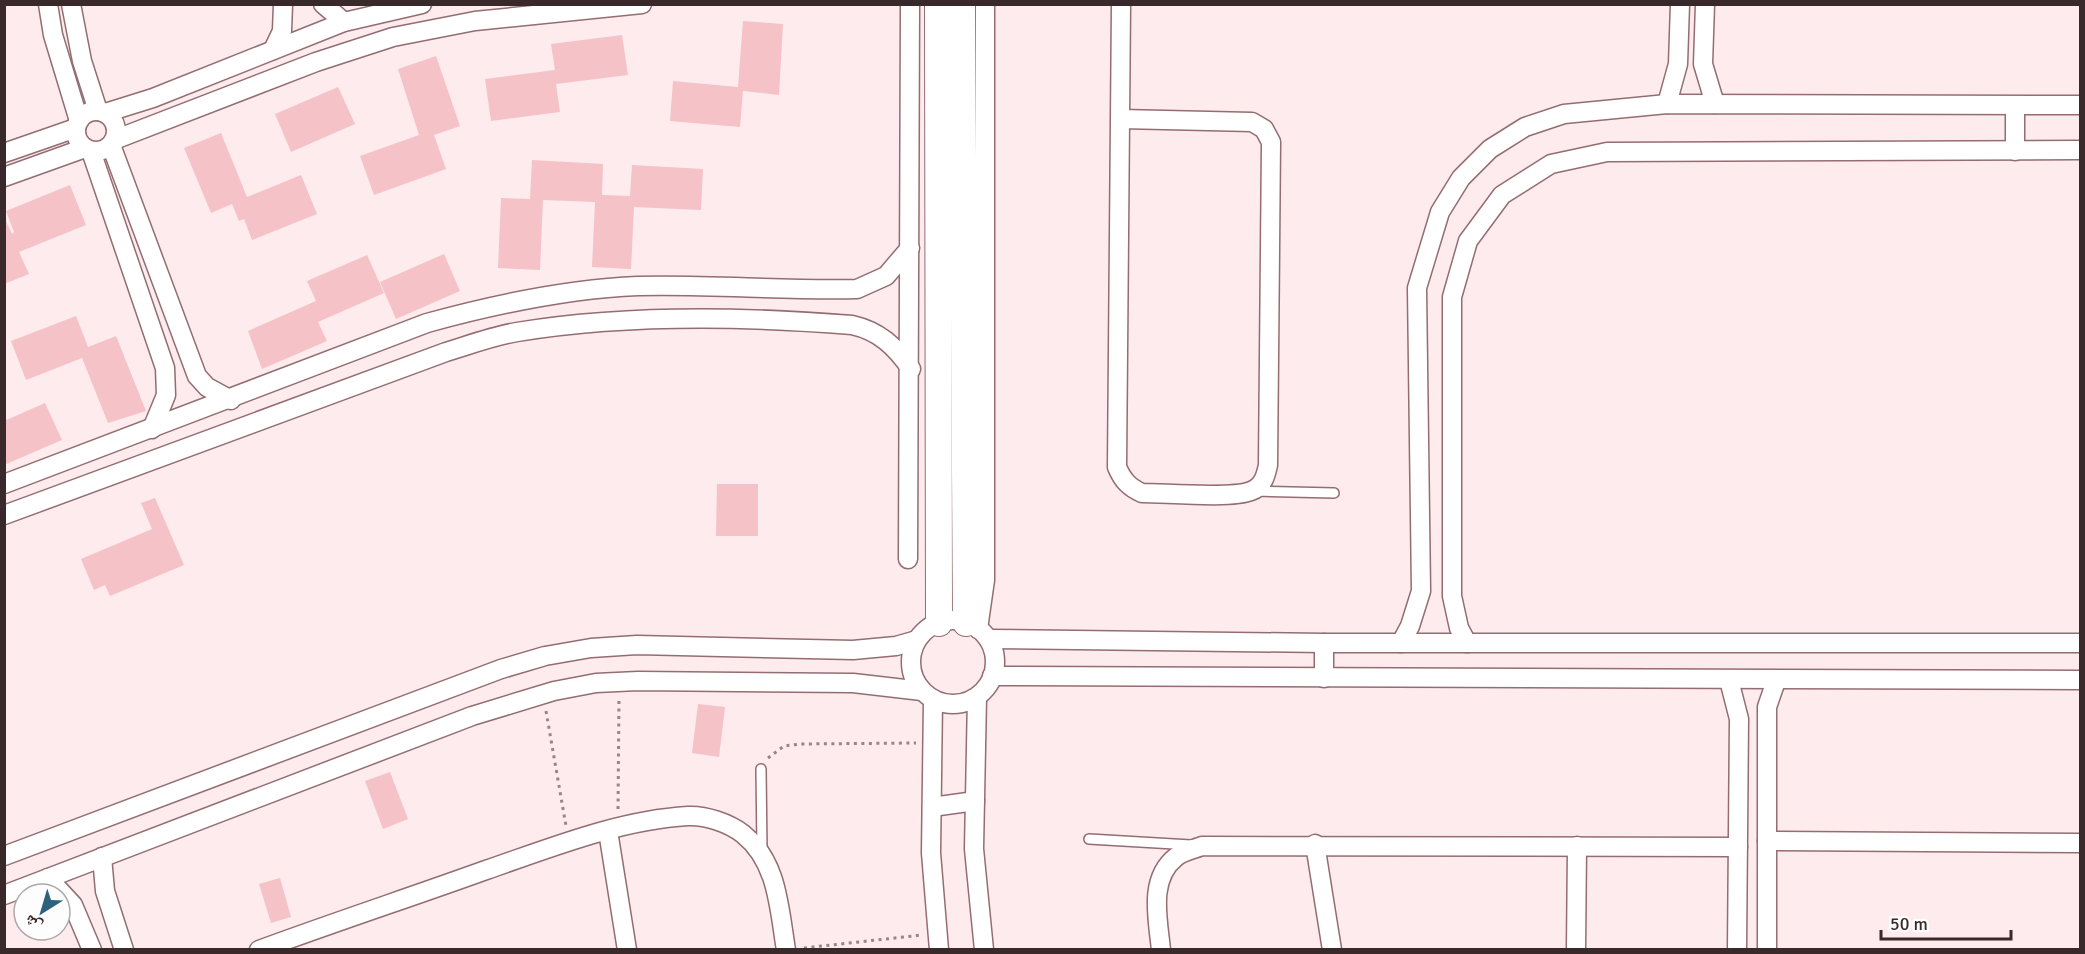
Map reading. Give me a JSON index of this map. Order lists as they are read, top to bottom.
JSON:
{
  "scale_bar": "50 m",
  "north": "bottom left"
}
